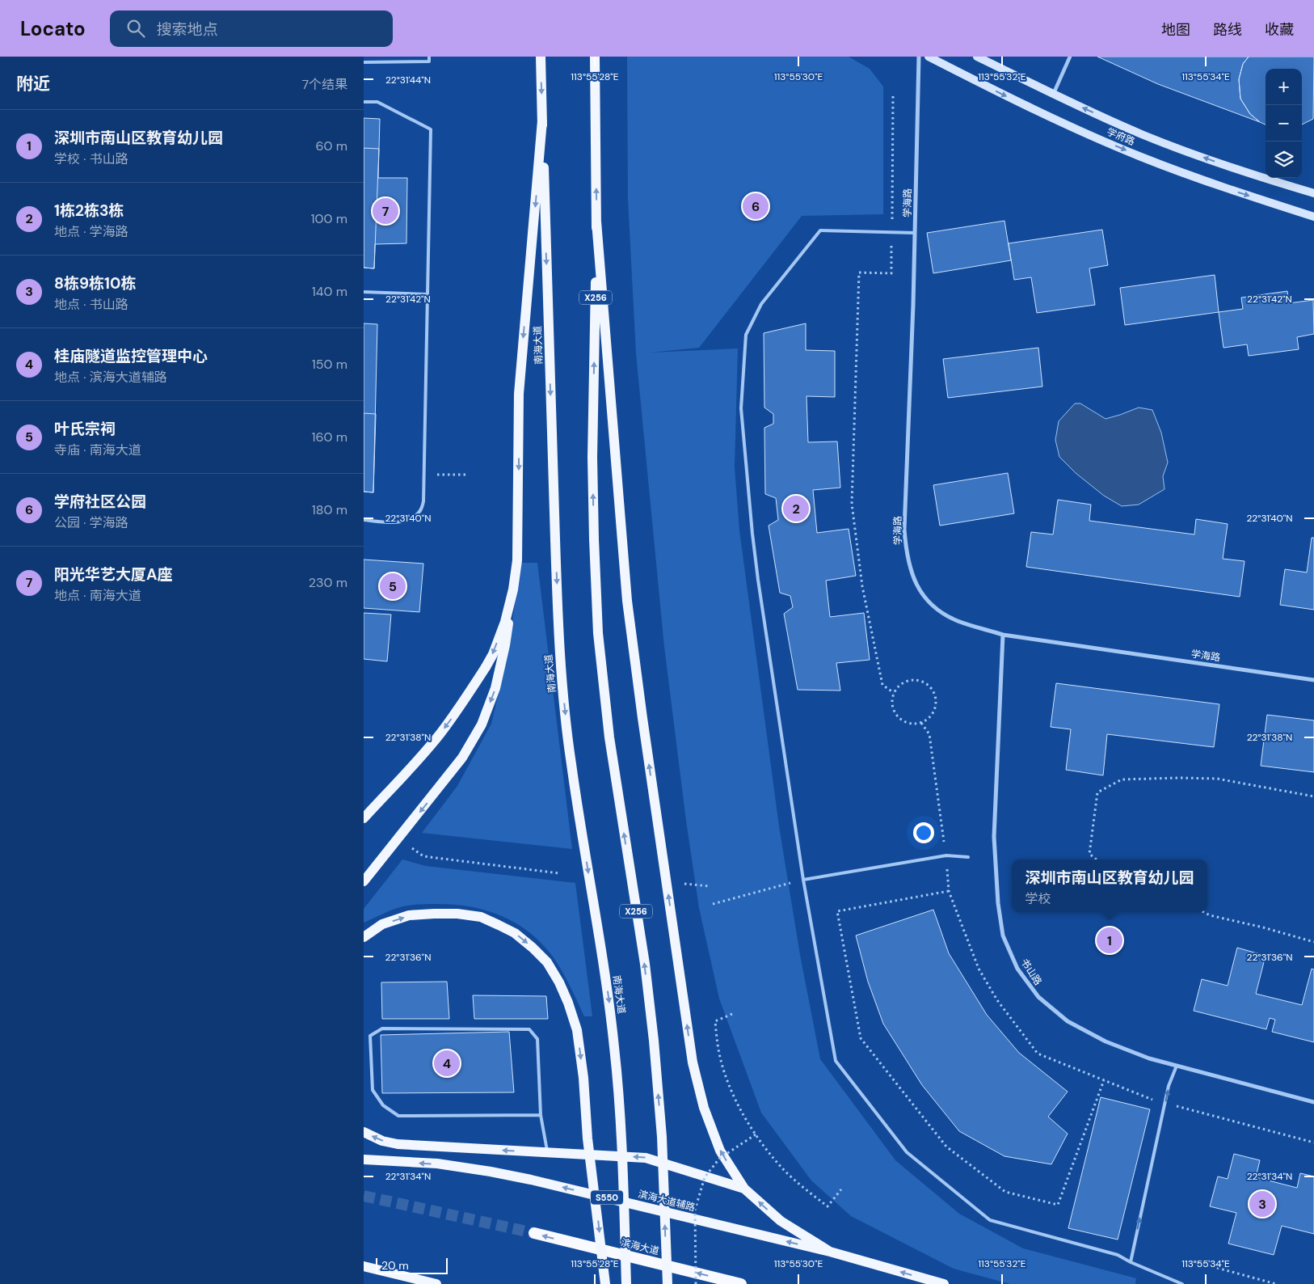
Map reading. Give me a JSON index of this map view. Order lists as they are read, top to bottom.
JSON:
{
  "streets": {
    "highway": ["滨海大道"],
    "main road": [
      "学府路",
      "X256",
      "南海大道",
      "S550",
      "滨海大道辅路"
    ],
    "street": ["学海路", "书山路"]
  },
  "crossings": [
    ["学海路", "书山路"]
  ],
  "one_way": ["滨海大道"],
  "scale_bar": "20 m",
  "page": {
    "header": "Locato",
    "search": "搜索地点",
    "nav": ["地图", "路线", "收藏"],
    "heading": ["附近", "7个结果"],
    "map_buttons": ["+", "−"],
    "list": [
      {
        "mark": "1",
        "name": "深圳市南山区教育幼儿园",
        "note": "学校 · 书山路",
        "value": "60 m"
      },
      {
        "mark": "2",
        "name": "1栋2栋3栋",
        "note": "地点 · 学海路",
        "value": "100 m"
      },
      {
        "mark": "3",
        "name": "8栋9栋10栋",
        "note": "地点 · 书山路",
        "value": "140 m"
      },
      {
        "mark": "4",
        "name": "桂庙隧道监控管理中心",
        "note": "地点 · 滨海大道辅路",
        "value": "150 m"
      },
      {
        "mark": "5",
        "name": "叶氏宗祠",
        "note": "寺庙 · 南海大道",
        "value": "160 m"
      },
      {
        "mark": "6",
        "name": "学府社区公园",
        "note": "公园 · 学海路",
        "value": "180 m"
      },
      {
        "mark": "7",
        "name": "阳光华艺大厦A座",
        "note": "地点 · 南海大道",
        "value": "230 m"
      }
    ],
    "pins": [
      "6",
      "7",
      "2",
      "5",
      "1",
      "4",
      "3"
    ],
    "popup": ["深圳市南山区教育幼儿园", "学校"],
    "scale": "20 m"
  },
  "coordinates": [
    "113°55'28\"E",
    "113°55'30\"E",
    "113°55'32\"E",
    "113°55'34\"E",
    "22°31'44\"N",
    "22°31'42\"N",
    "22°31'40\"N",
    "22°31'38\"N",
    "22°31'36\"N",
    "22°31'34\"N"
  ]
}
